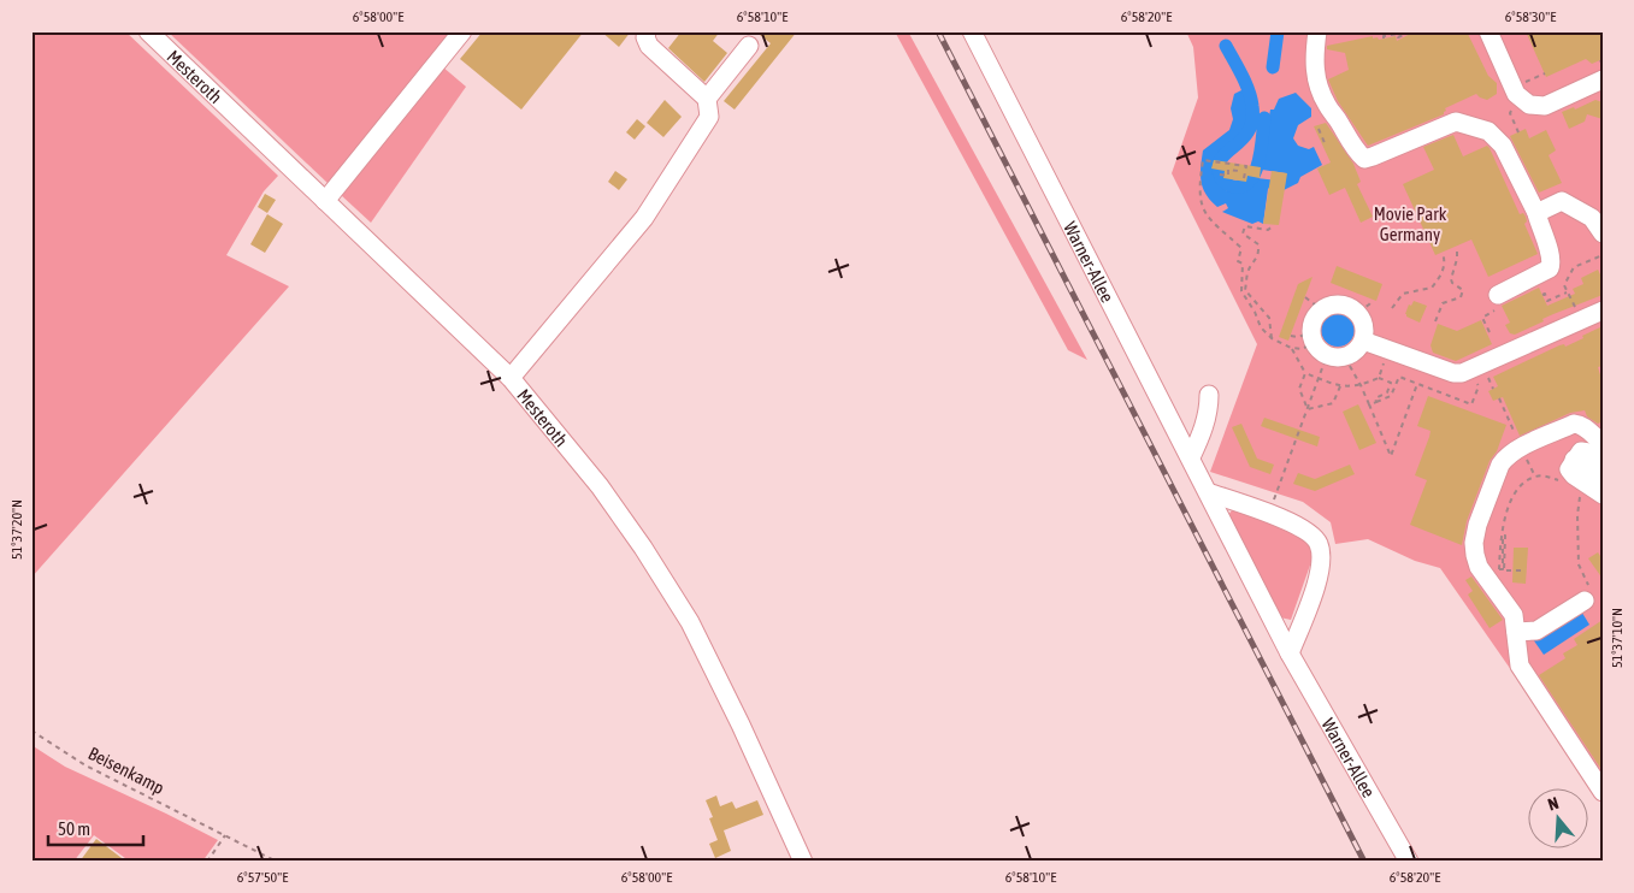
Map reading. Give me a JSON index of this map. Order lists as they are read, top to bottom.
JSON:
{
  "streets": {
    "street": ["Mesteroth", "Warner-Allee"],
    "path": ["Beisenkamp"]
  },
  "parks": ["Movie Park Germany"],
  "scale_bar": "50 m",
  "north": "top",
  "coordinates": [
    "6°58'00\"E",
    "6°58'10\"E",
    "6°58'20\"E",
    "6°58'30\"E",
    "51°37'20\"N",
    "51°37'10\"N",
    "6°57'50\"E"
  ]
}
